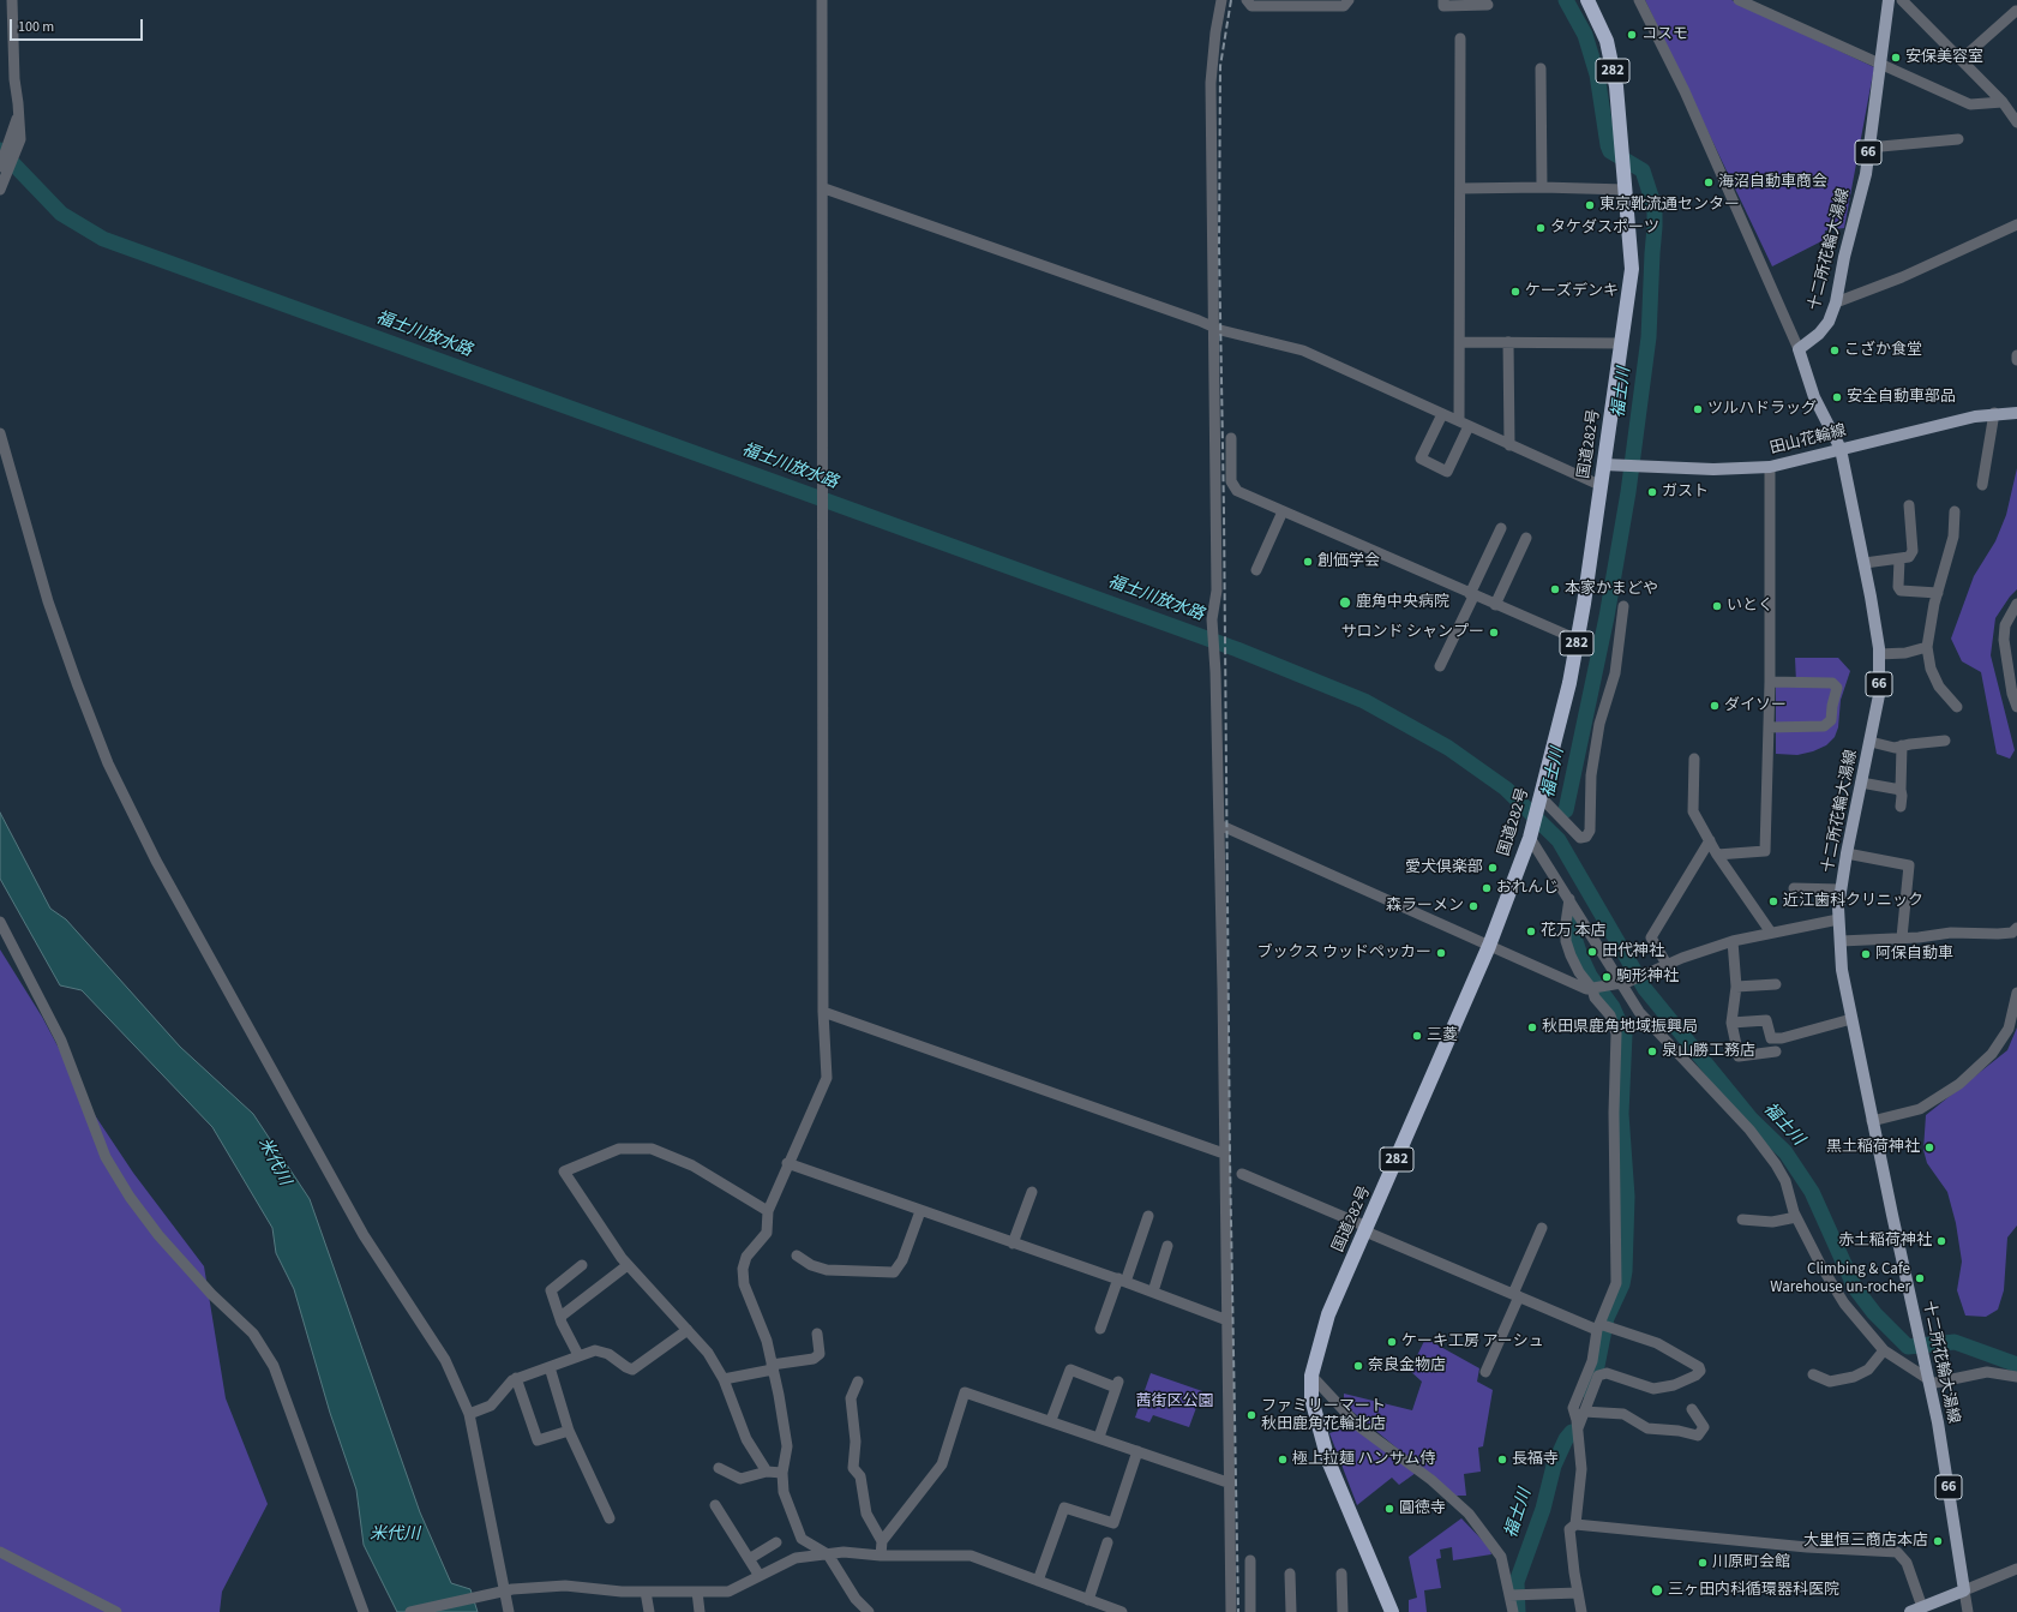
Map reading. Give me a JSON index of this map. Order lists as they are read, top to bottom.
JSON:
{
  "streets": {
    "highway": ["282", "国道282号"],
    "main road": ["66", "十二所花輪大湯線", "田山花輪線"]
  },
  "crossings": [
    ["十二所花輪大湯線", "田山花輪線"],
    ["田山花輪線", "国道282号"]
  ],
  "water": ["福士川放水路", "福士川", "米代川"],
  "parks": ["茜街区公園"],
  "places": [
    "コスモ",
    "安保美容室",
    "海沼自動車商会",
    "東京靴流通センター",
    "タケダスポーツ",
    "ケーズデンキ",
    "こざか食堂",
    "安全自動車部品",
    "ツルハドラッグ",
    "ガスト",
    "創価学会",
    "本家かまどや",
    "鹿角中央病院",
    "いとく",
    "サロンド シャンプー",
    "ダイソー",
    "愛犬倶楽部",
    "おれんじ",
    "近江歯科クリニック",
    "森ラーメン",
    "花万 本店",
    "田代神社",
    "ブックス ウッドペッカー",
    "阿保自動車",
    "駒形神社",
    "秋田県鹿角地域振興局",
    "三菱",
    "泉山勝工務店",
    "黒土稲荷神社",
    "赤土稲荷神社",
    "Climbing & Cafe Warehouse un-rocher",
    "ケーキ工房 アーシュ",
    "奈良金物店",
    "ファミリーマート 秋田鹿角花輪北店",
    "極上拉麺 ハンサム侍",
    "長福寺",
    "圓徳寺",
    "大里恒三商店本店",
    "川原町会館",
    "三ヶ田内科循環器科医院"
  ],
  "scale_bar": "100 m"
}
